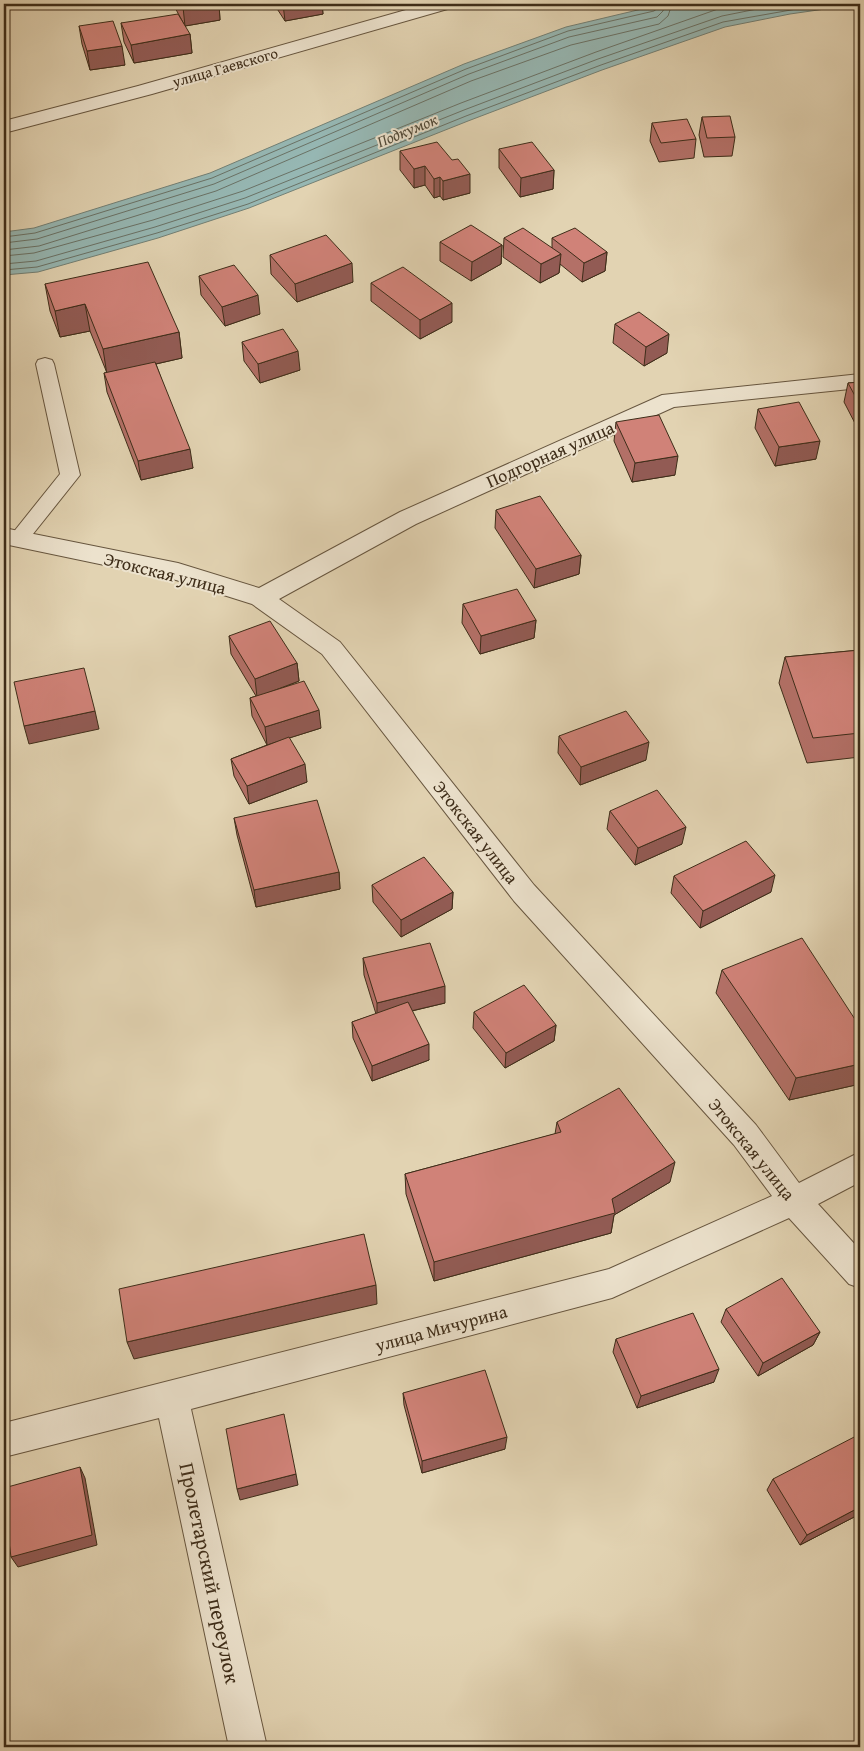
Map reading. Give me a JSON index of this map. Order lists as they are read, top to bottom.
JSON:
{
  "streets": {
    "street": [
      "улица Гаевского",
      "Подгорная улица",
      "Этокская улица",
      "улица Мичурина",
      "Пролетарский переулок"
    ]
  },
  "crossings": [
    ["Подгорная улица", "Этокская улица"],
    ["Этокская улица", "улица Мичурина"],
    ["улица Мичурина", "Пролетарский переулок"]
  ],
  "water": ["Подкумок"]
}
